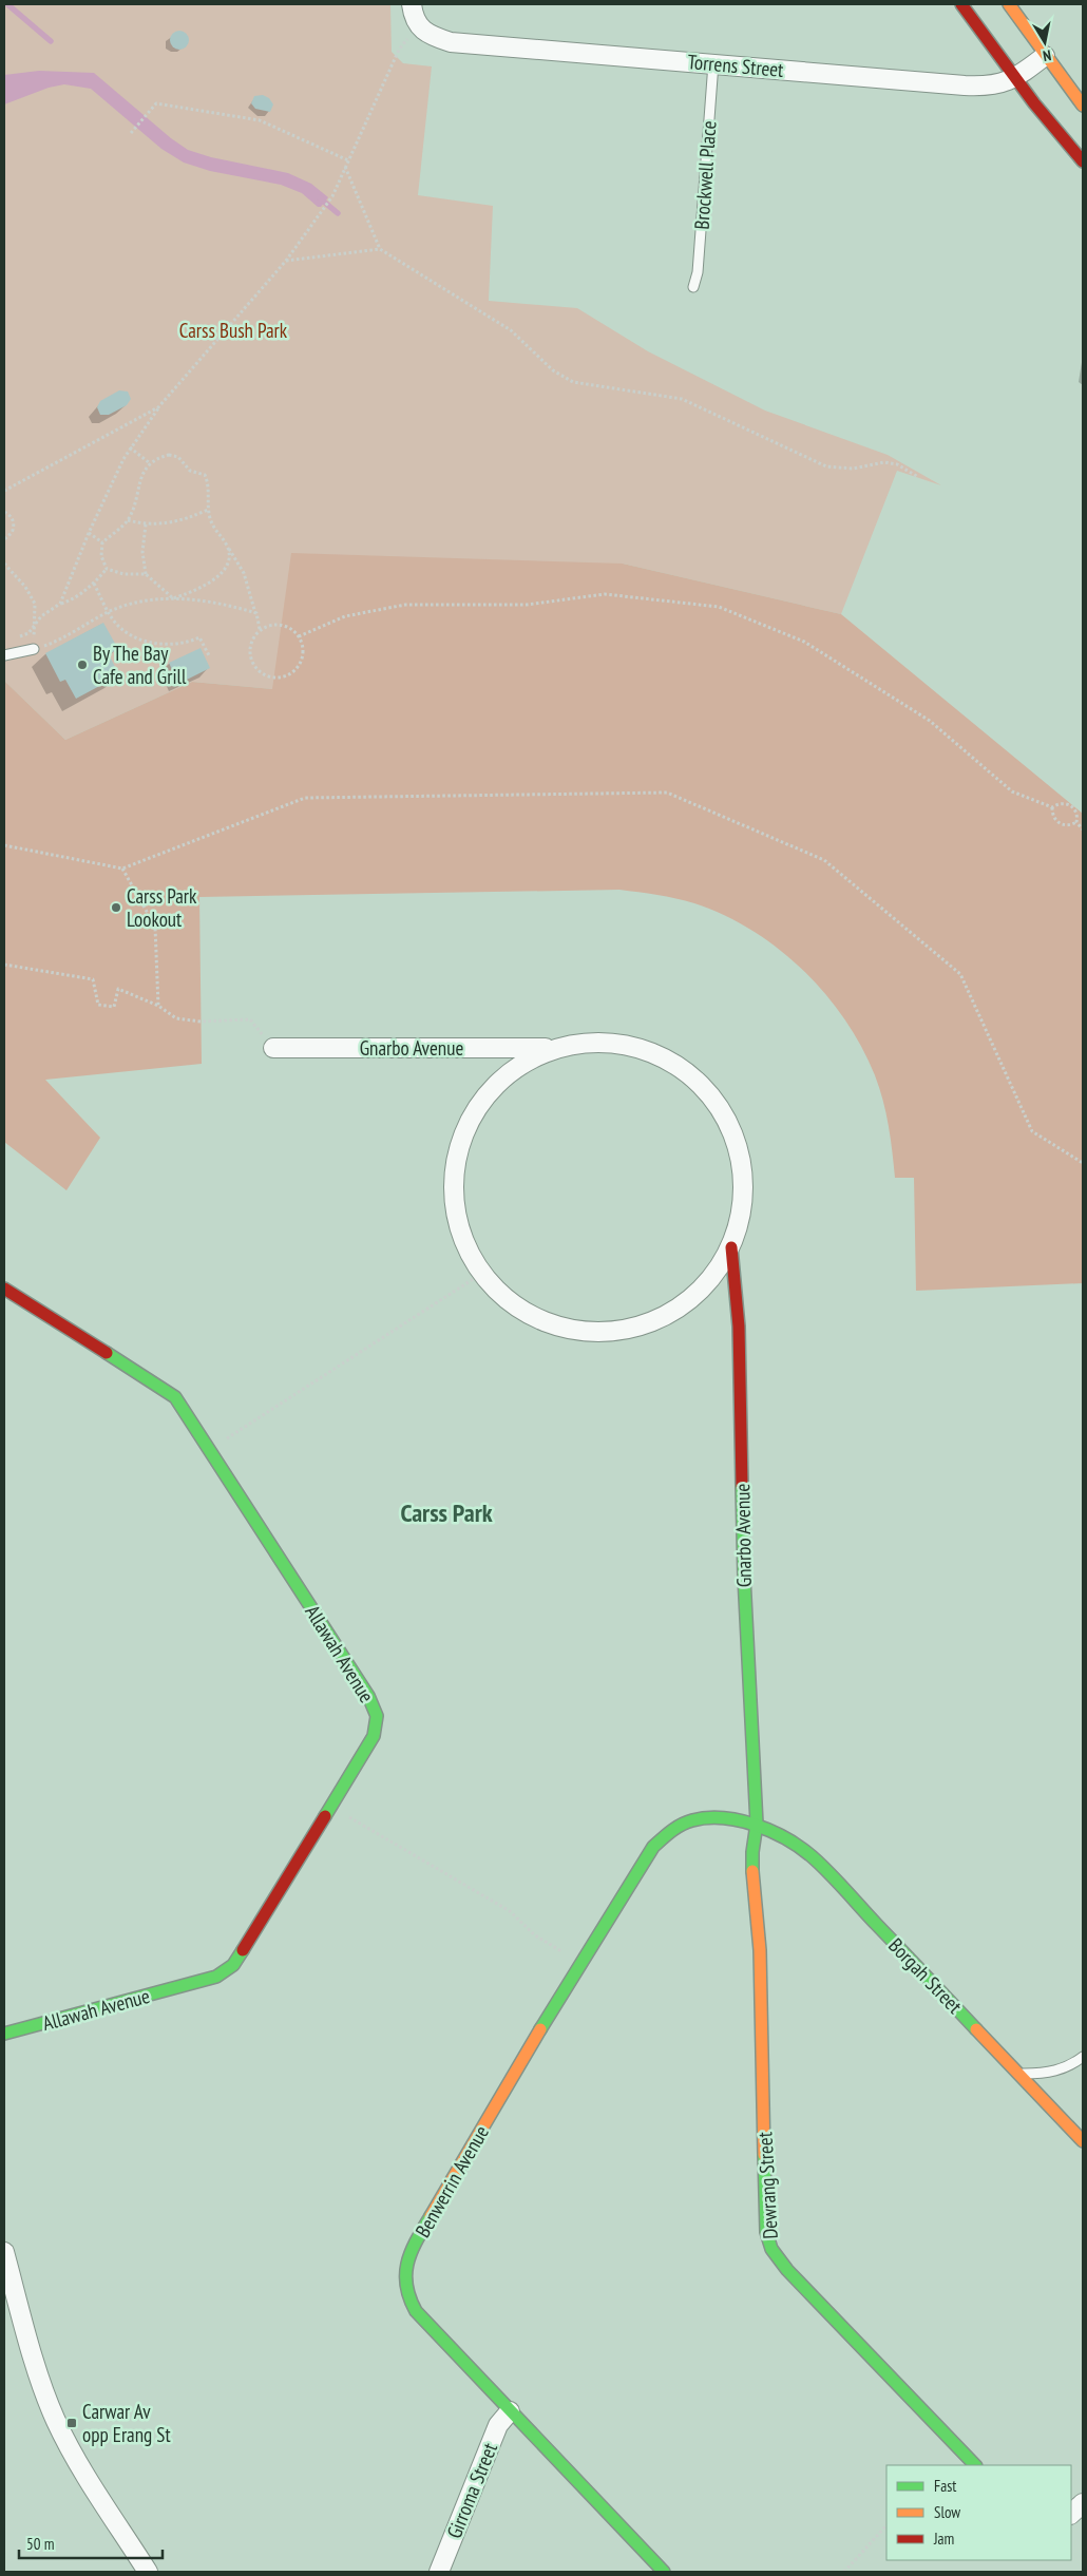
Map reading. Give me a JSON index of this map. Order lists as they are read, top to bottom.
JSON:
{
  "streets": {
    "main road": [
      "Gnarbo Avenue",
      "Allawah Avenue",
      "Borgah Street",
      "Benwerrin Avenue",
      "Dewrang Street"
    ],
    "street": ["Torrens Street", "Girroma Street"],
    "lane": ["Brockwell Place"]
  },
  "crossings": [
    ["Torrens Street", "Brockwell Place"],
    ["Gnarbo Avenue", "Borgah Street"],
    ["Gnarbo Avenue", "Benwerrin Avenue"],
    ["Gnarbo Avenue", "Dewrang Street"],
    ["Borgah Street", "Benwerrin Avenue"],
    ["Borgah Street", "Dewrang Street"],
    ["Benwerrin Avenue", "Dewrang Street"],
    ["Benwerrin Avenue", "Girroma Street"]
  ],
  "districts": ["Carss Park"],
  "parks": ["Carss Bush Park"],
  "places": {
    "other": ["By The Bay Cafe and Grill", "Carss Park Lookout"],
    "transit": ["Carwar Av opp Erang St"]
  },
  "legend": ["Fast", "Slow", "Jam"],
  "scale_bar": "50 m",
  "north": "bottom"
}
